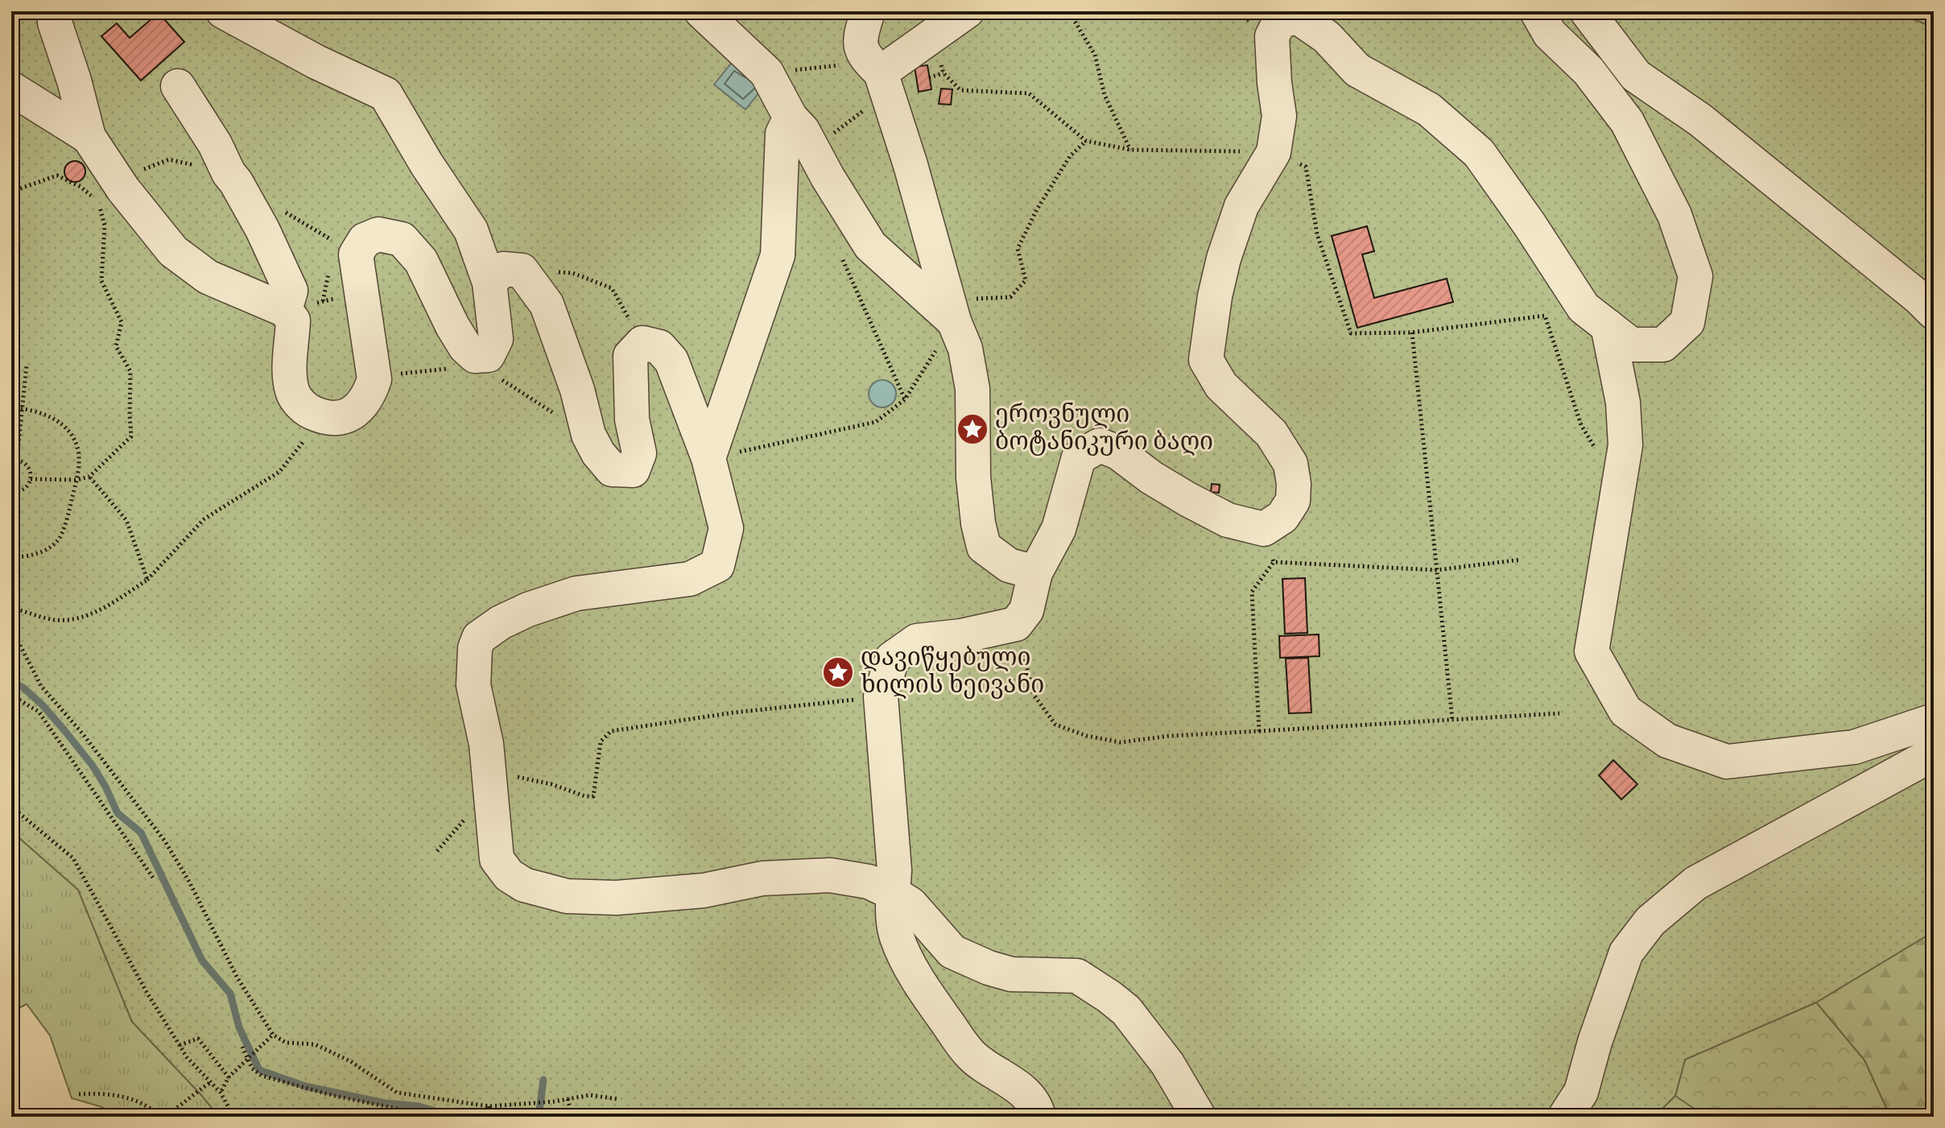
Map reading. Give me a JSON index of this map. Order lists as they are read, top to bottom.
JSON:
{
  "places": {
    "place": ["ეროვნული ბოტანიკური ბაღი", "დავიწყებული ხილის ხეივანი"]
  }
}
